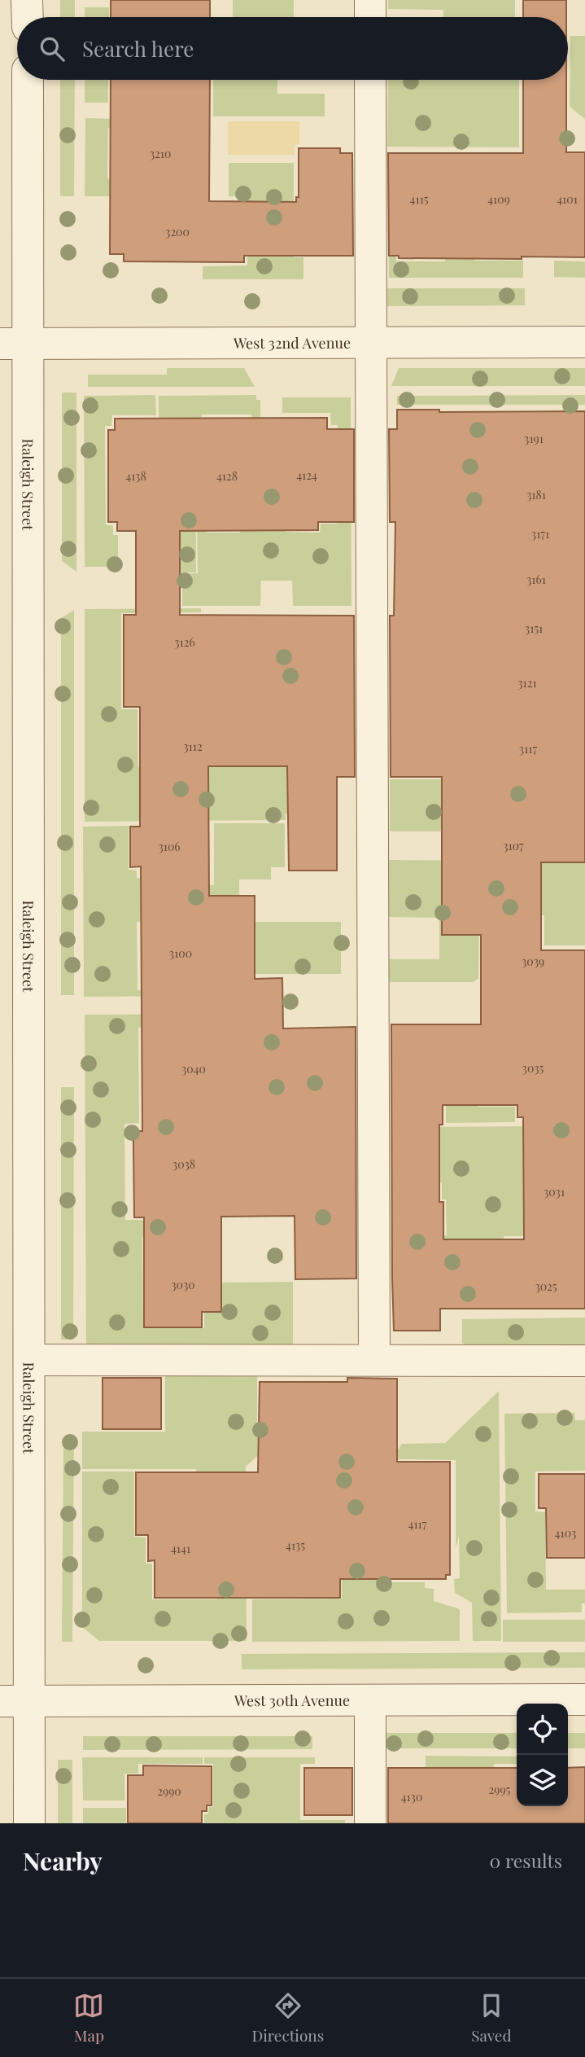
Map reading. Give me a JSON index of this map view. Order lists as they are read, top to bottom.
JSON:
{
  "streets": {
    "street": ["West 32nd Avenue", "Raleigh Street", "West 30th Avenue"]
  },
  "crossings": [
    ["West 32nd Avenue", "Raleigh Street"],
    ["Raleigh Street", "West 30th Avenue"]
  ],
  "house_numbers": [
    "3210",
    "4115",
    "4109",
    "4101",
    "3200",
    "3191",
    "4124",
    "4138",
    "4128",
    "3181",
    "3171",
    "3161",
    "3151",
    "3126",
    "3121",
    "3112",
    "3117",
    "3107",
    "3106",
    "3100",
    "3039",
    "3035",
    "3040",
    "3038",
    "3031",
    "3030",
    "3025",
    "4117",
    "4103",
    "4135",
    "4141",
    "2995",
    "2990",
    "4130"
  ],
  "page": {
    "search": "Search here",
    "heading": ["Nearby", "0 results"],
    "nav": ["Map", "Directions", "Saved"]
  }
}
